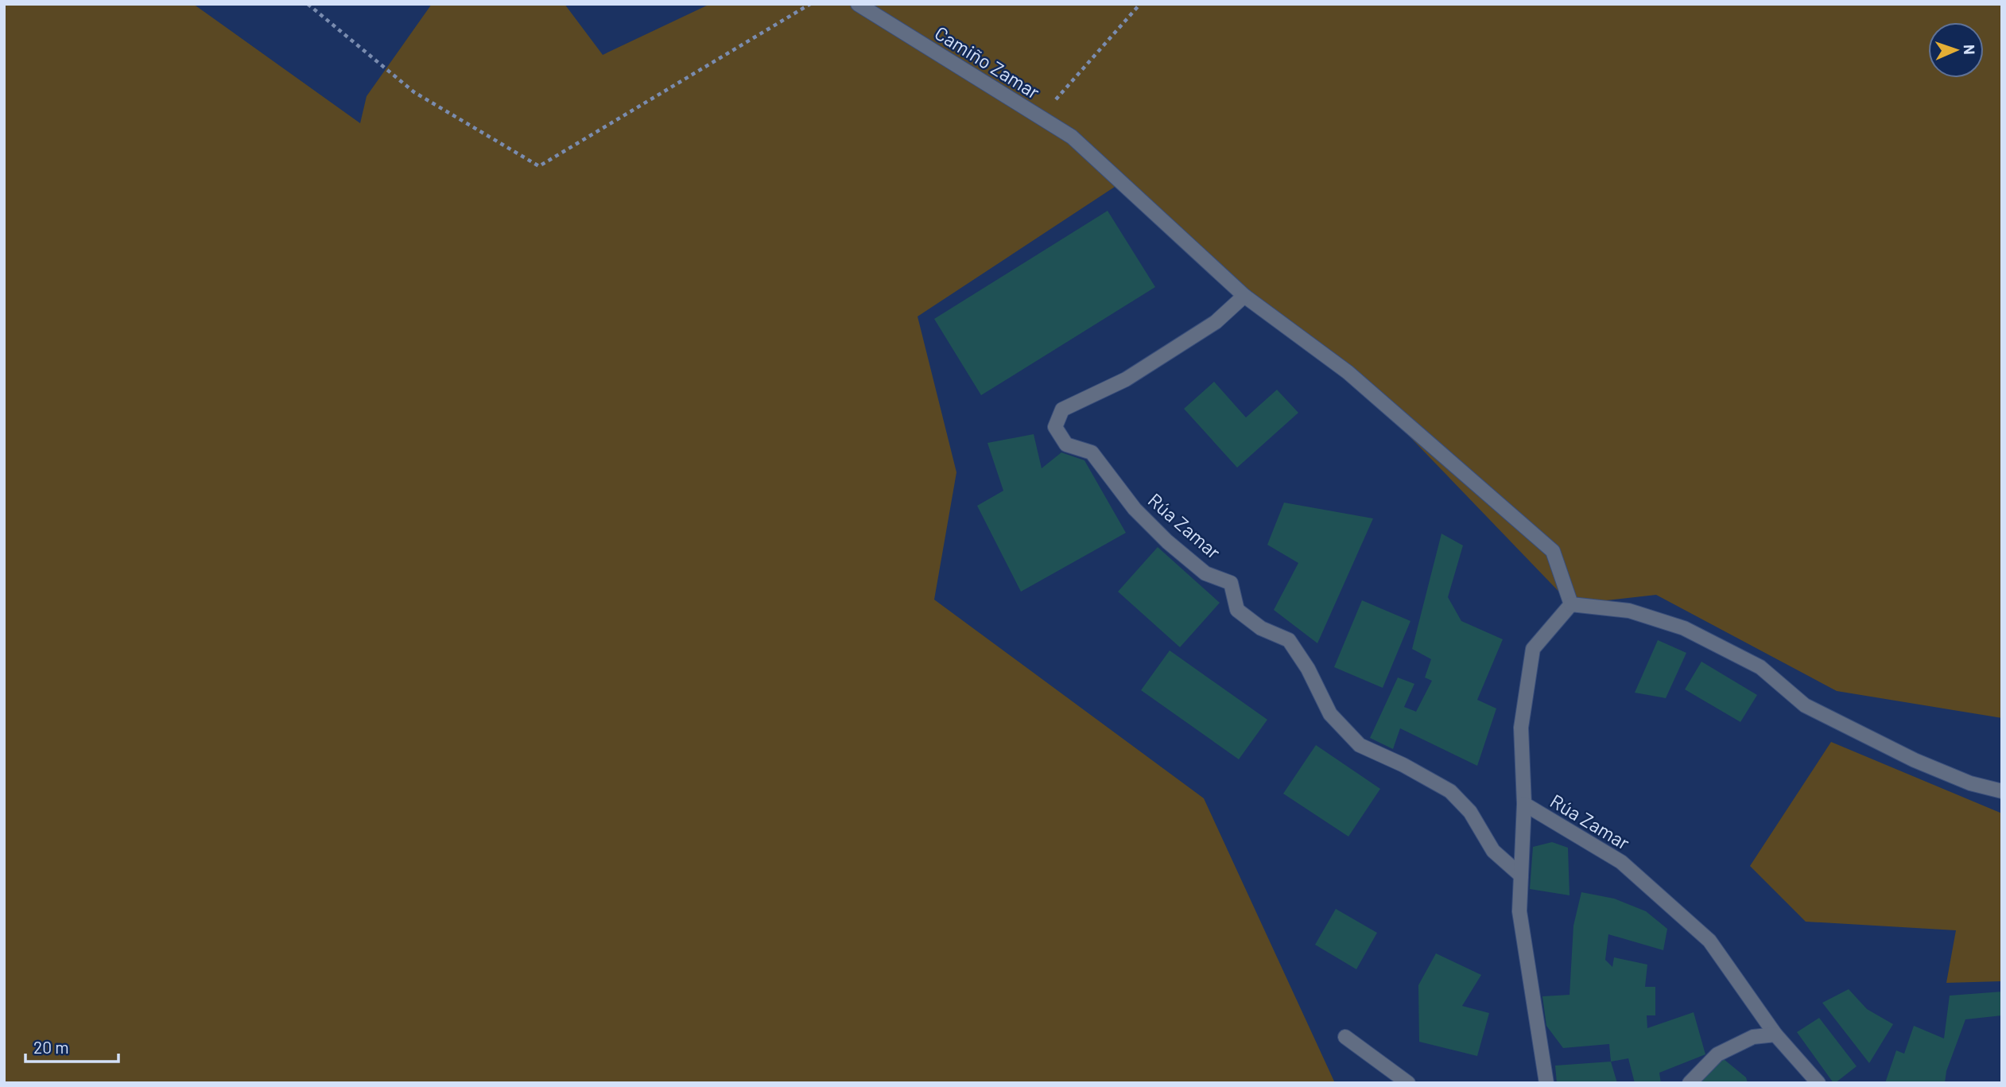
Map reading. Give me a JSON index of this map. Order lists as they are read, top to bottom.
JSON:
{
  "streets": {
    "street": ["Camiño Zamar", "Rúa Zamar"]
  },
  "scale_bar": "20 m",
  "north": "right"
}
